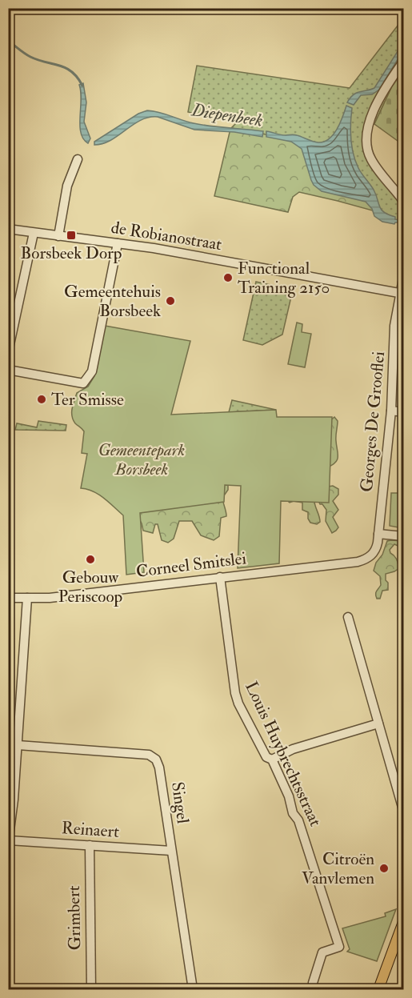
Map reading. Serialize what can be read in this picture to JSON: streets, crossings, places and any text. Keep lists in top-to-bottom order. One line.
{"streets":{"street":["de Robianostraat","Georges De Grooflei","Corneel Smitslei","Louis Huybrechtsstraat","Singel","Reinaert","Grimbert"]},"crossings":[["de Robianostraat","Georges De Grooflei"],["Georges De Grooflei","Corneel Smitslei"],["Corneel Smitslei","Louis Huybrechtsstraat"],["Singel","Reinaert"],["Reinaert","Grimbert"]],"water":["Diepenbeek"],"parks":["Gemeentepark Borsbeek"],"places":{"transit":["Borsbeek Dorp"],"other":["Functional Training 2150","Gemeentehuis Borsbeek","Ter Smisse","Gebouw Periscoop","Citroën Vanvlemen"]}}
